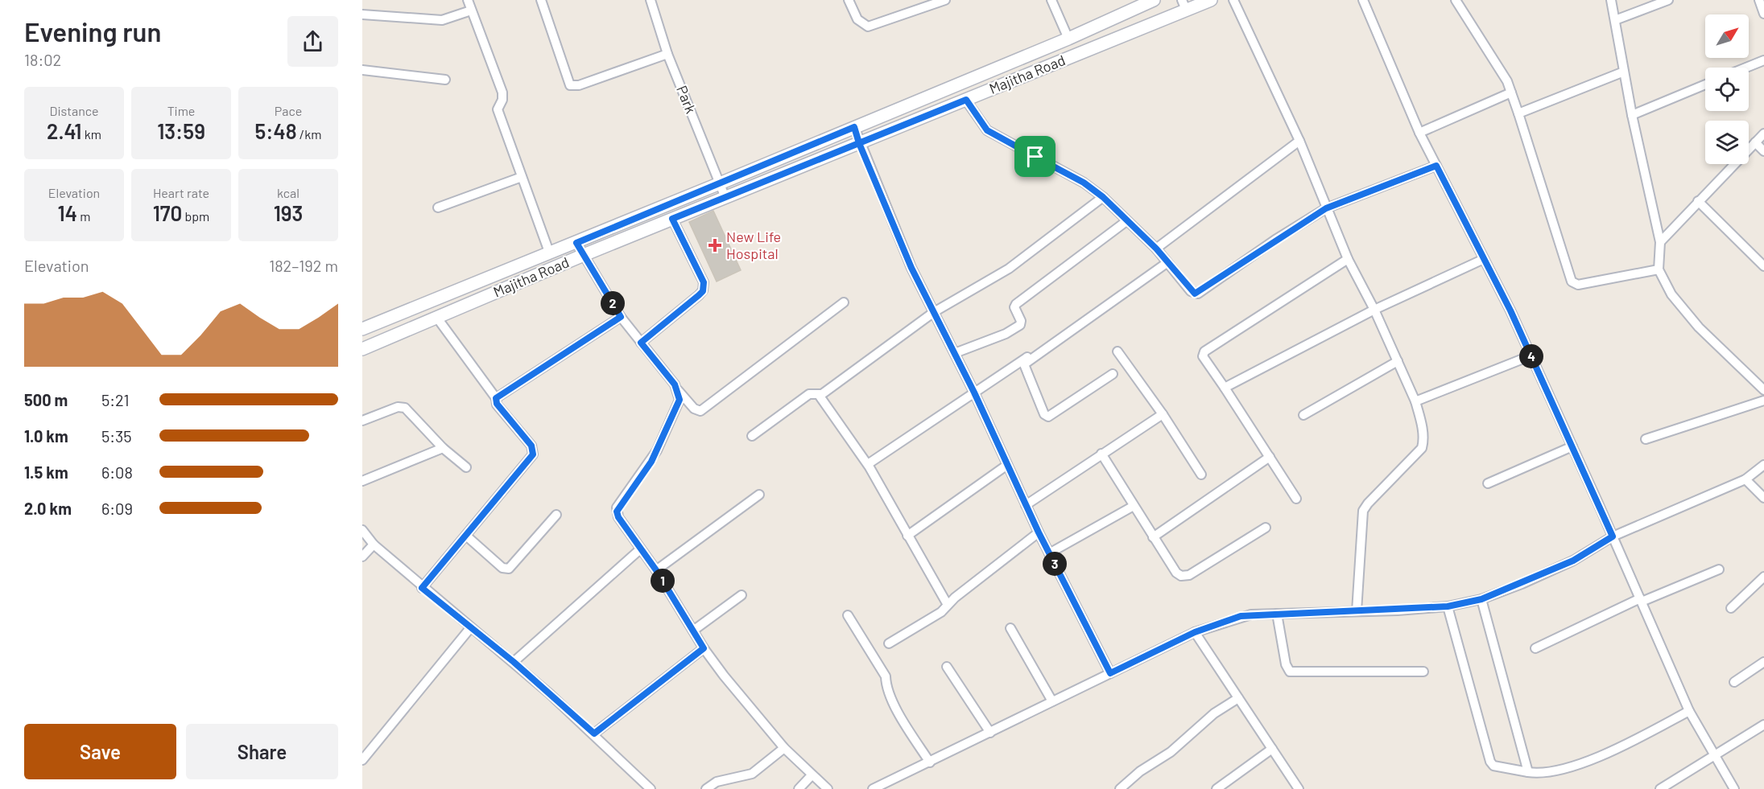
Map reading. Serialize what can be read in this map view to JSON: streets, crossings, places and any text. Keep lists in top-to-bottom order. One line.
{"streets":{"main road":["Majitha Road"],"street":["Park"]},"crossings":[["Majitha Road","Park"]],"places":{"health":["New Life Hospital"]},"north":"top right","page":{"heading":["Evening run","18:02"],"stats":[["Distance","2.41 km"],["Time","13:59"],["Pace","5:48 /km"],["Elevation","14 m"],["Heart rate","170 bpm"],["kcal","193"]],"chart":["Elevation","182–192 m"],"pins":["2","4","3","1"],"list":[{"name":"500 m","note":"5:21"},{"name":"1.0 km","note":"5:35"},{"name":"1.5 km","note":"6:08"},{"name":"2.0 km","note":"6:09"}],"buttons":["Save","Share"]}}
